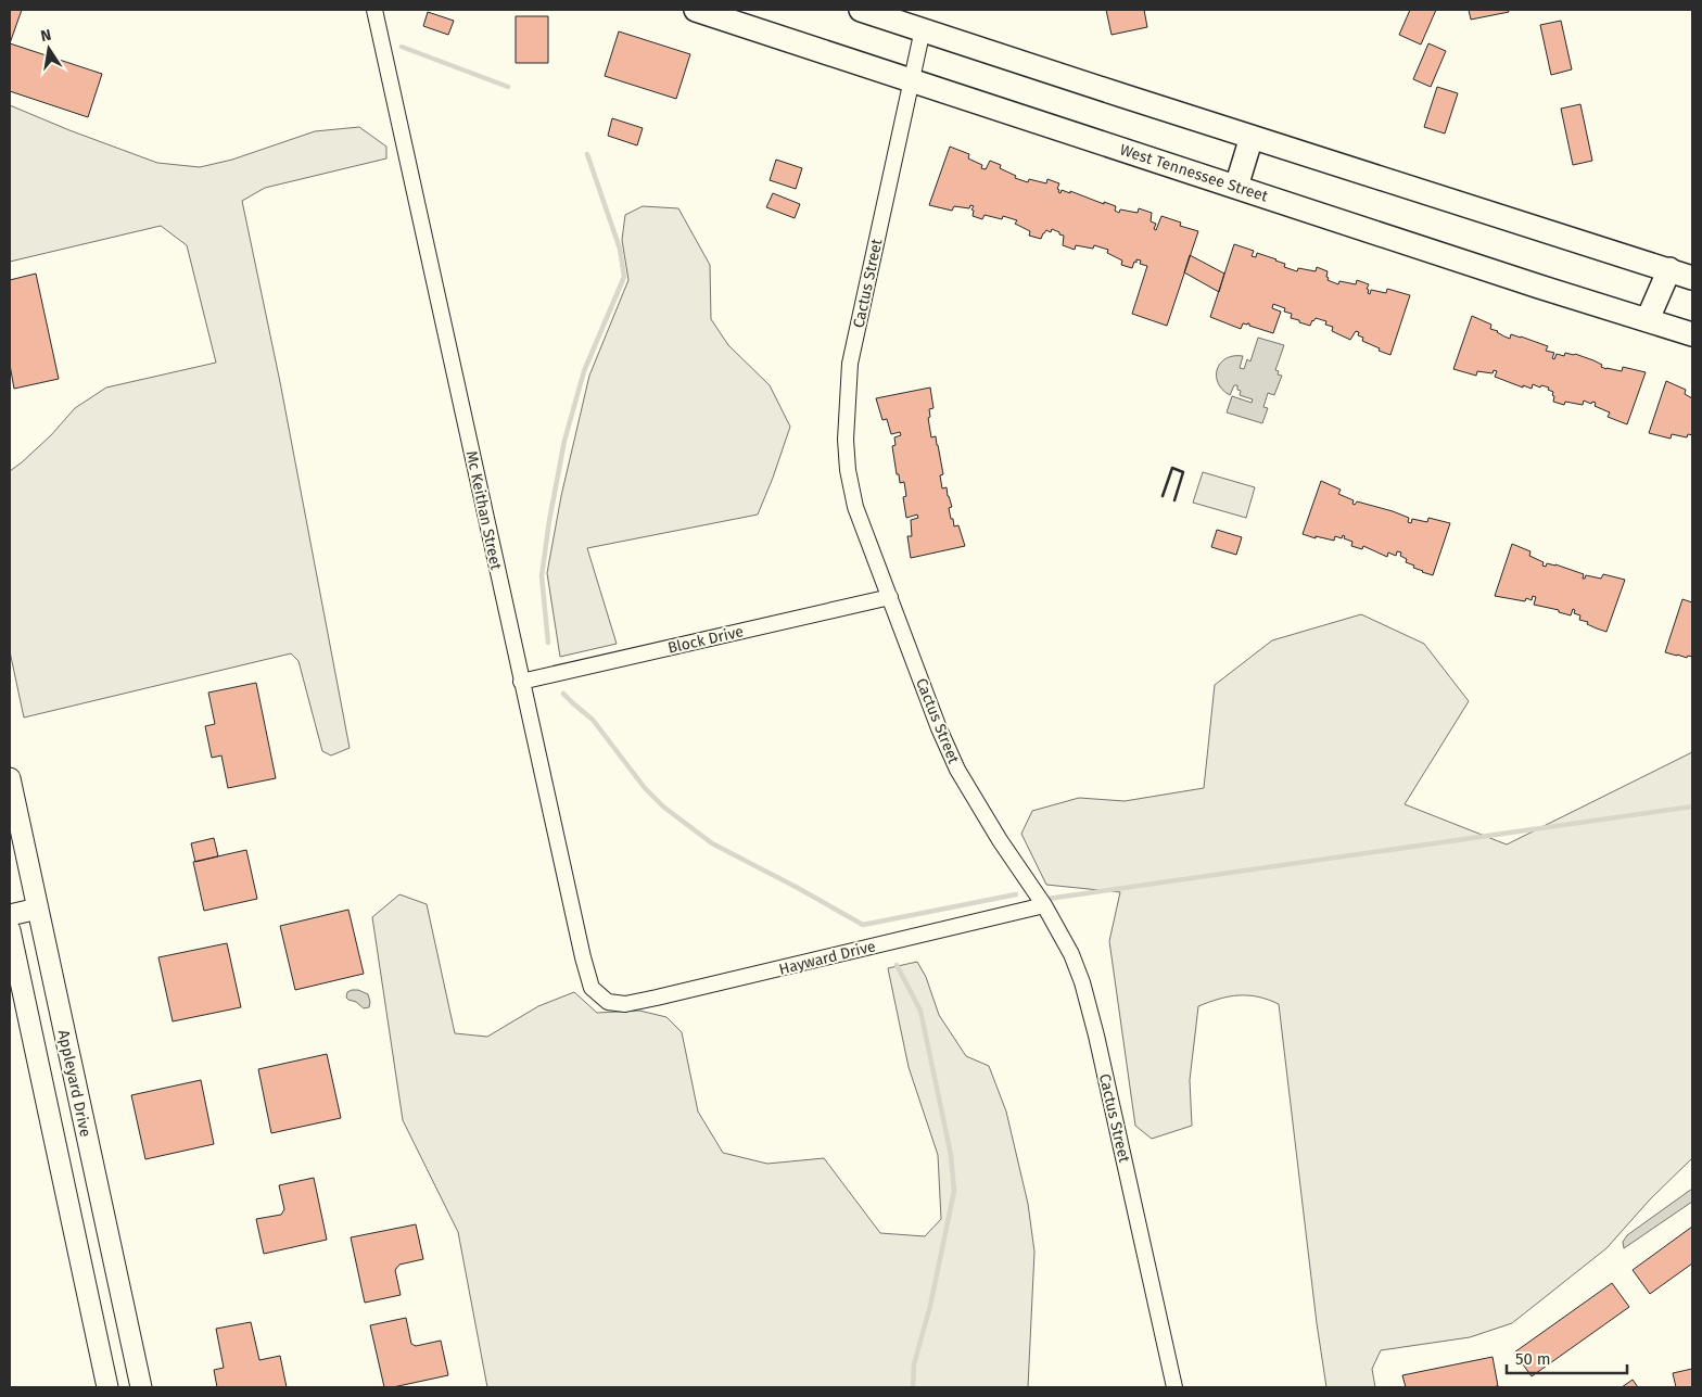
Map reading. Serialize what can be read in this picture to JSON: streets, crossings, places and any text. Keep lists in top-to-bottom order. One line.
{"streets":{"main road":["West Tennessee Street","Appleyard Drive"],"street":["Cactus Street","Mc Keithan Street","Block Drive","Hayward Drive"]},"crossings":[["West Tennessee Street","Cactus Street"],["Cactus Street","Block Drive"],["Cactus Street","Hayward Drive"],["Mc Keithan Street","Block Drive"],["Mc Keithan Street","Hayward Drive"]],"scale_bar":"50 m","north":"top"}
